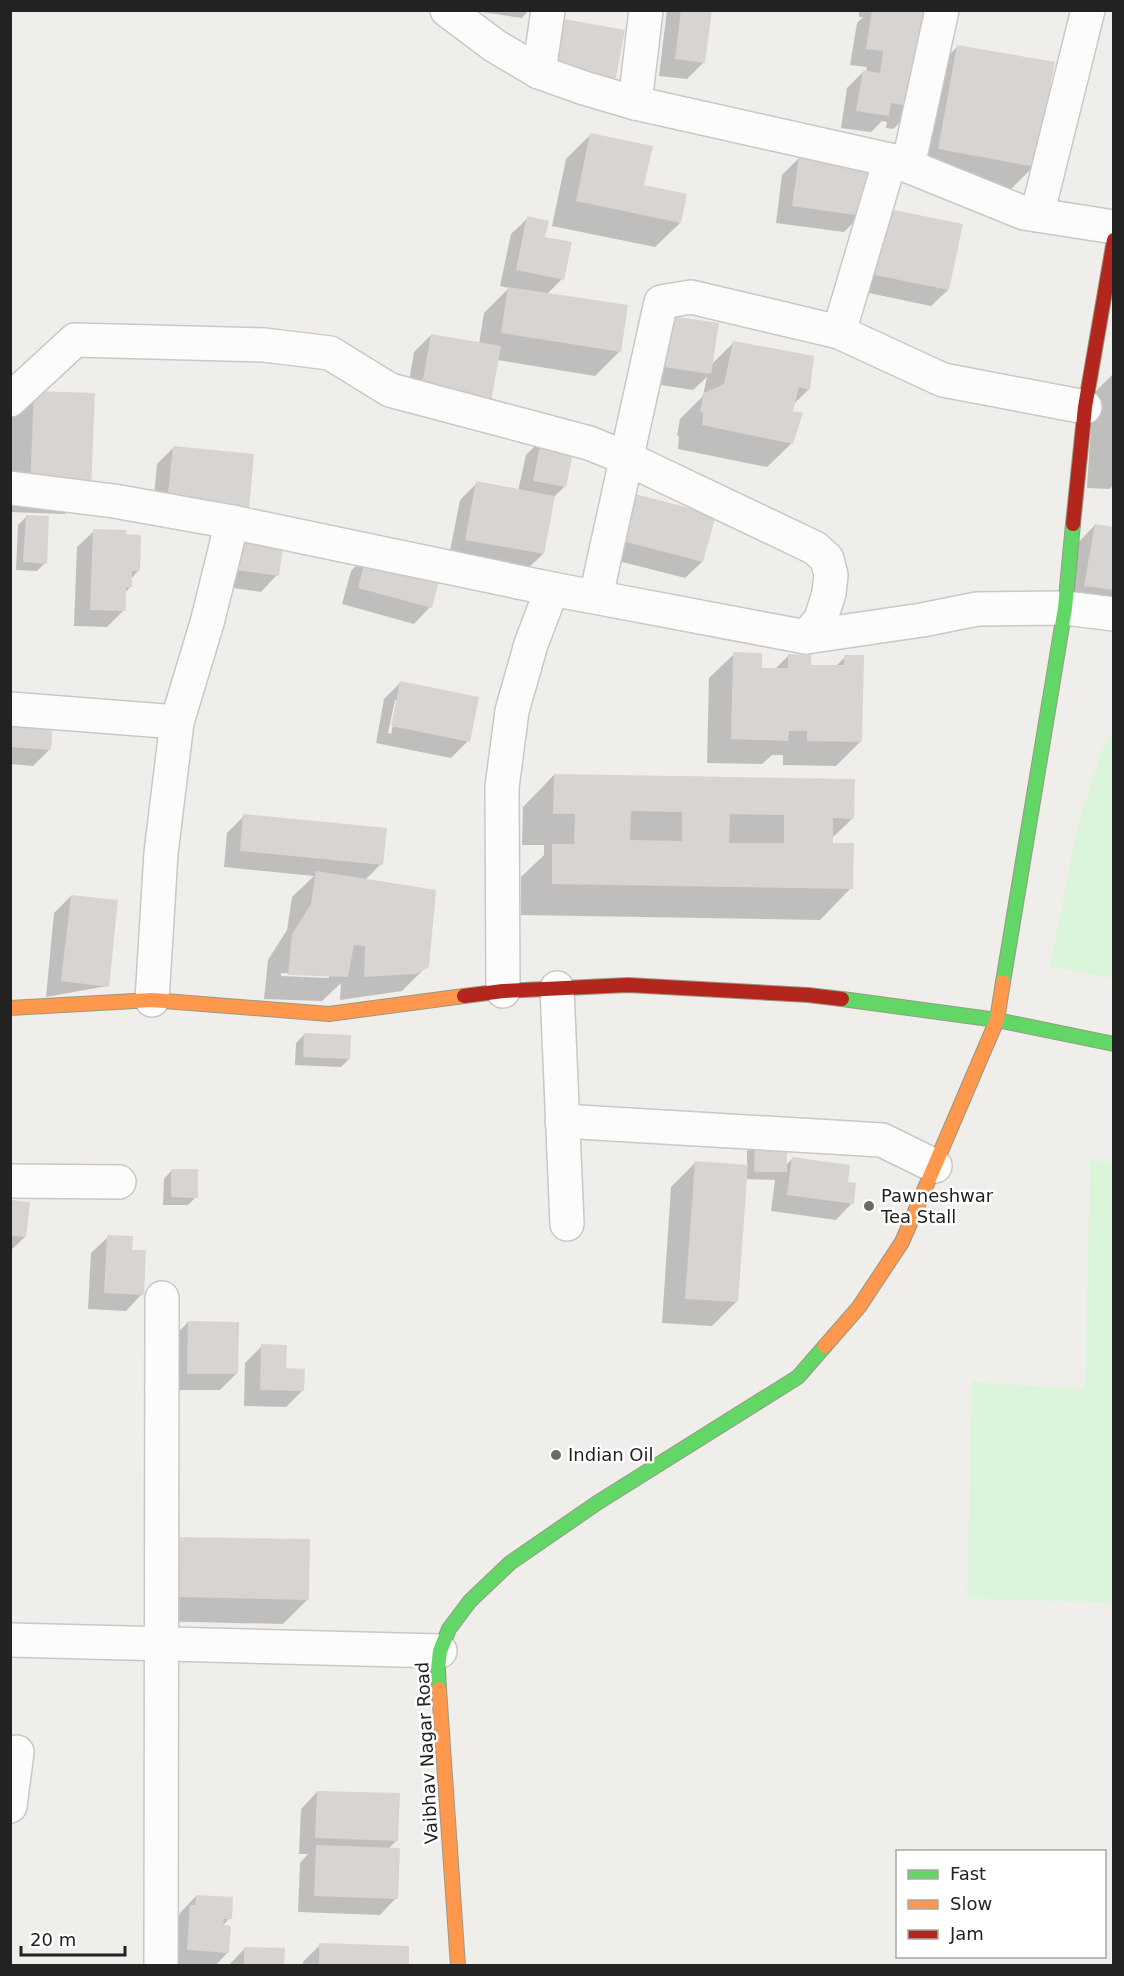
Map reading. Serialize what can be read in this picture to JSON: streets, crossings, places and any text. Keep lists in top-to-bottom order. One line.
{"streets":{"street":["Vaibhav Nagar Road"]},"places":["Pawneshwar Tea Stall","Indian Oil"],"legend":["Fast","Slow","Jam"],"scale_bar":"20 m"}
